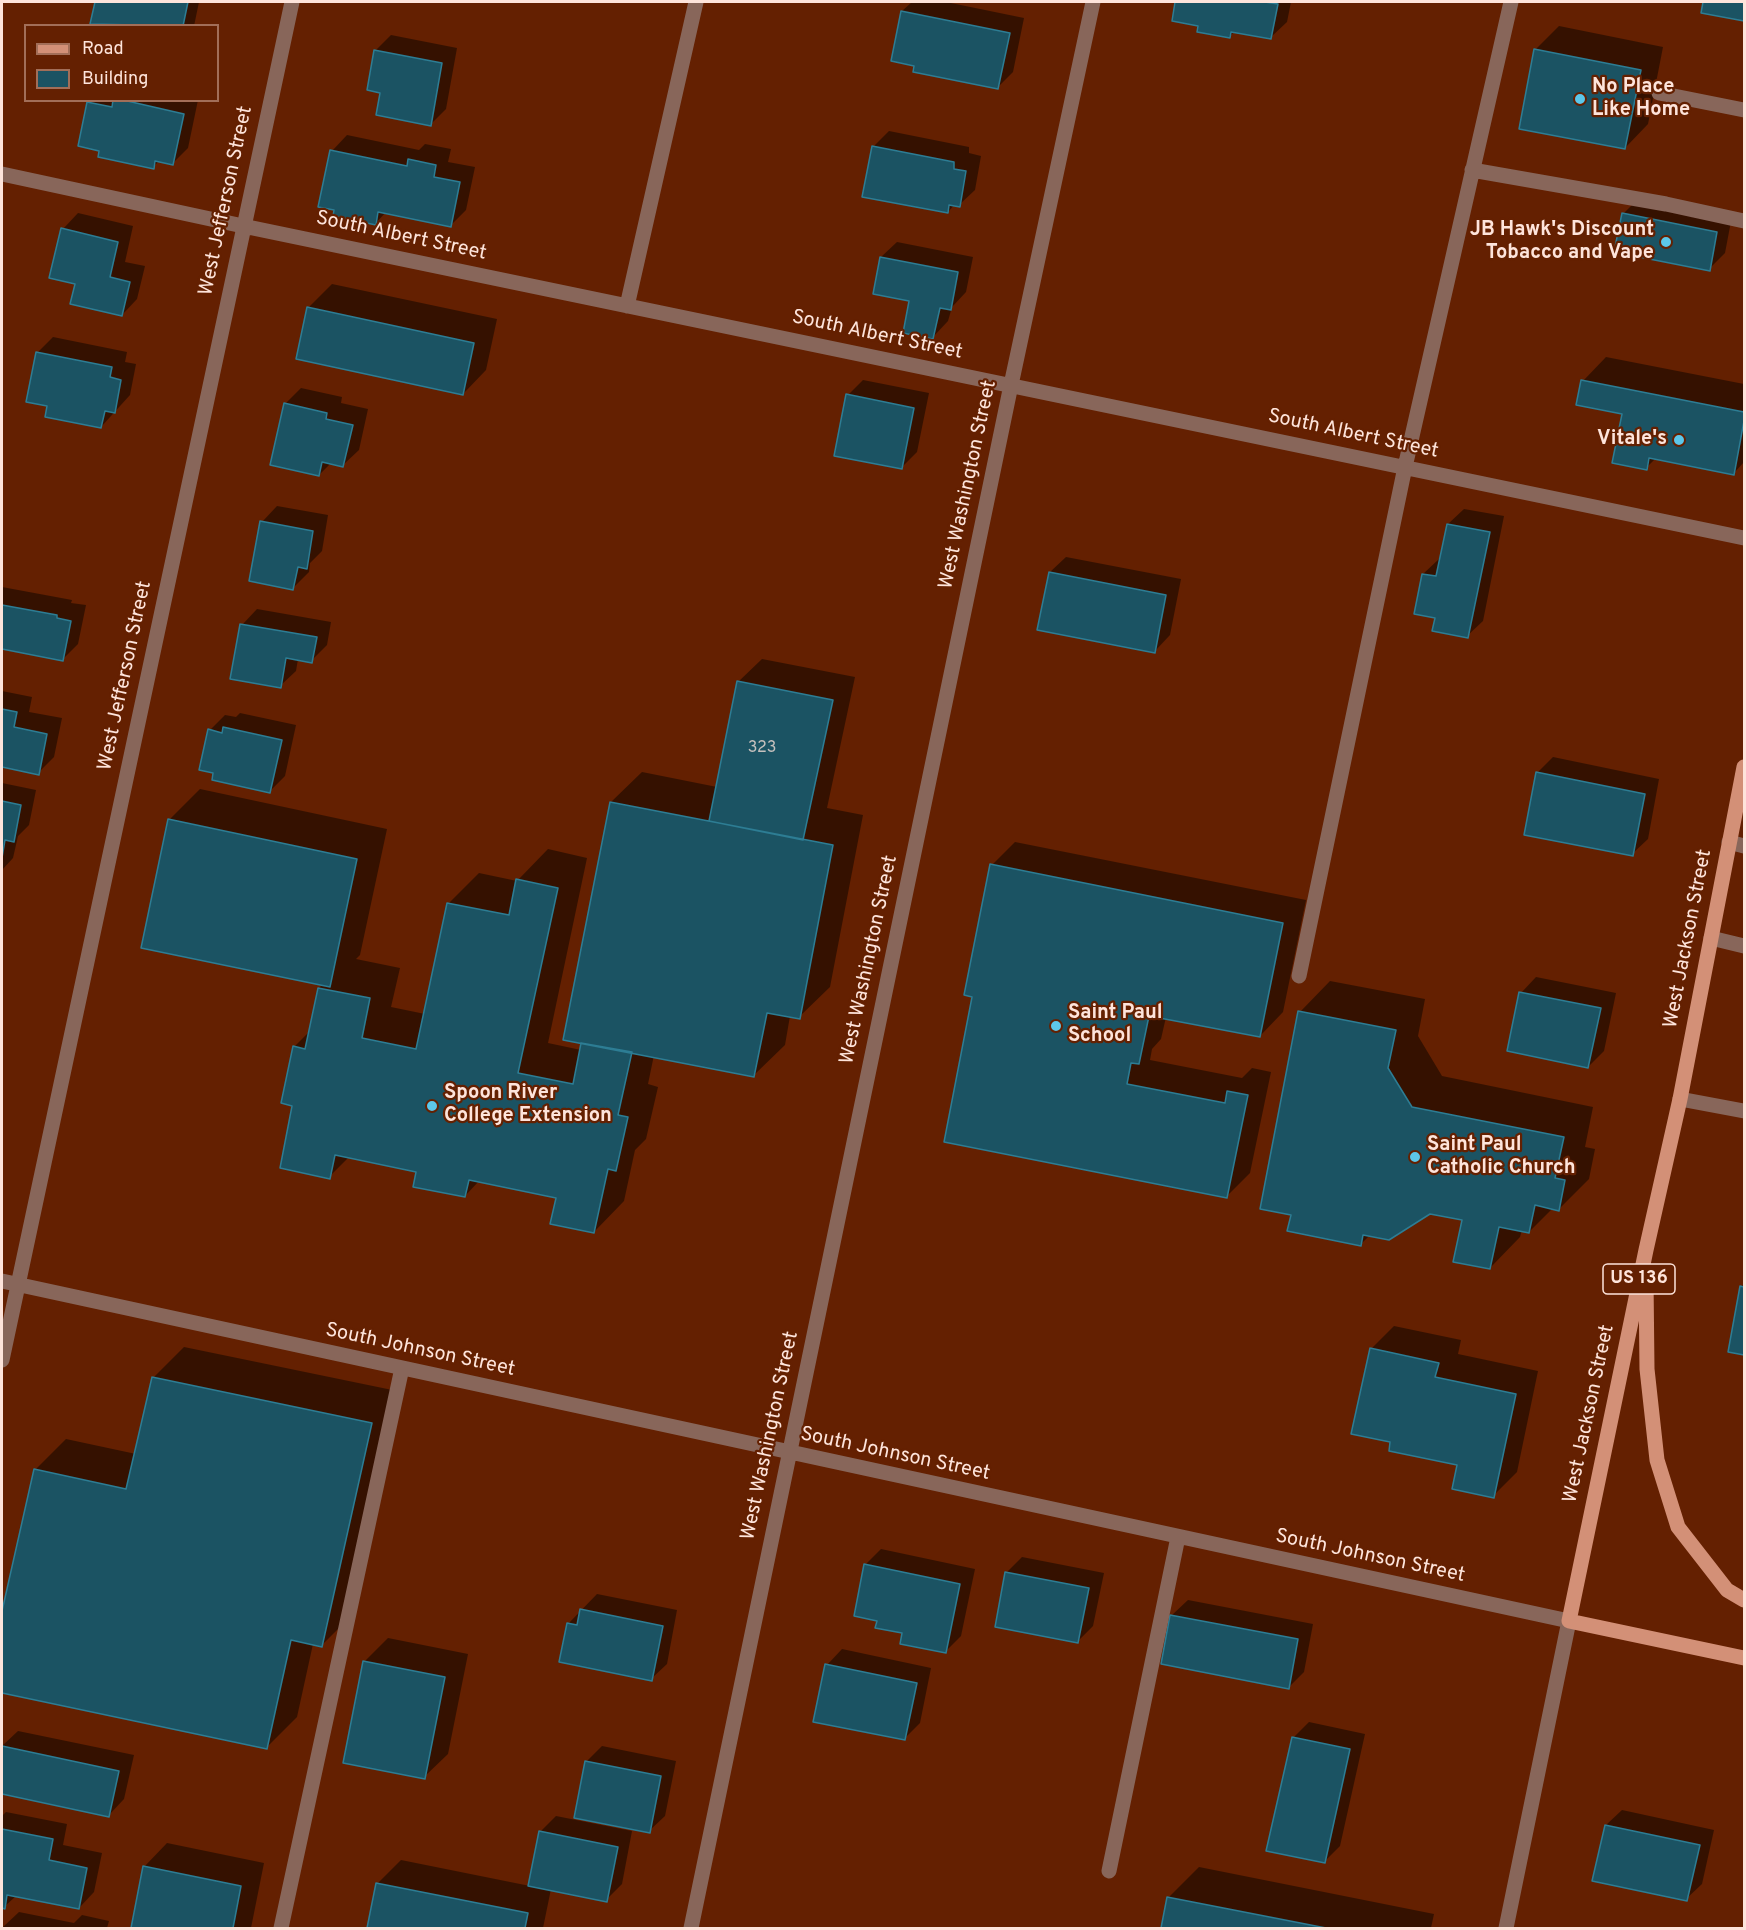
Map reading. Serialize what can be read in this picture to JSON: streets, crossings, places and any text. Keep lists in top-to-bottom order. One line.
{"streets":{"main road":["West Jackson Street","US 136"],"street":["West Jefferson Street","South Albert Street","West Washington Street","South Johnson Street"]},"crossings":[["West Jefferson Street","South Albert Street"],["West Jefferson Street","South Johnson Street"],["South Albert Street","West Washington Street"],["West Washington Street","South Johnson Street"],["West Jackson Street","South Johnson Street"]],"places":["No Place Like Home","JB Hawk's Discount Tobacco and Vape","Vitale's","Saint Paul School","Spoon River College Extension","Saint Paul Catholic Church"],"house_numbers":["323"],"legend":["Road","Building"]}
